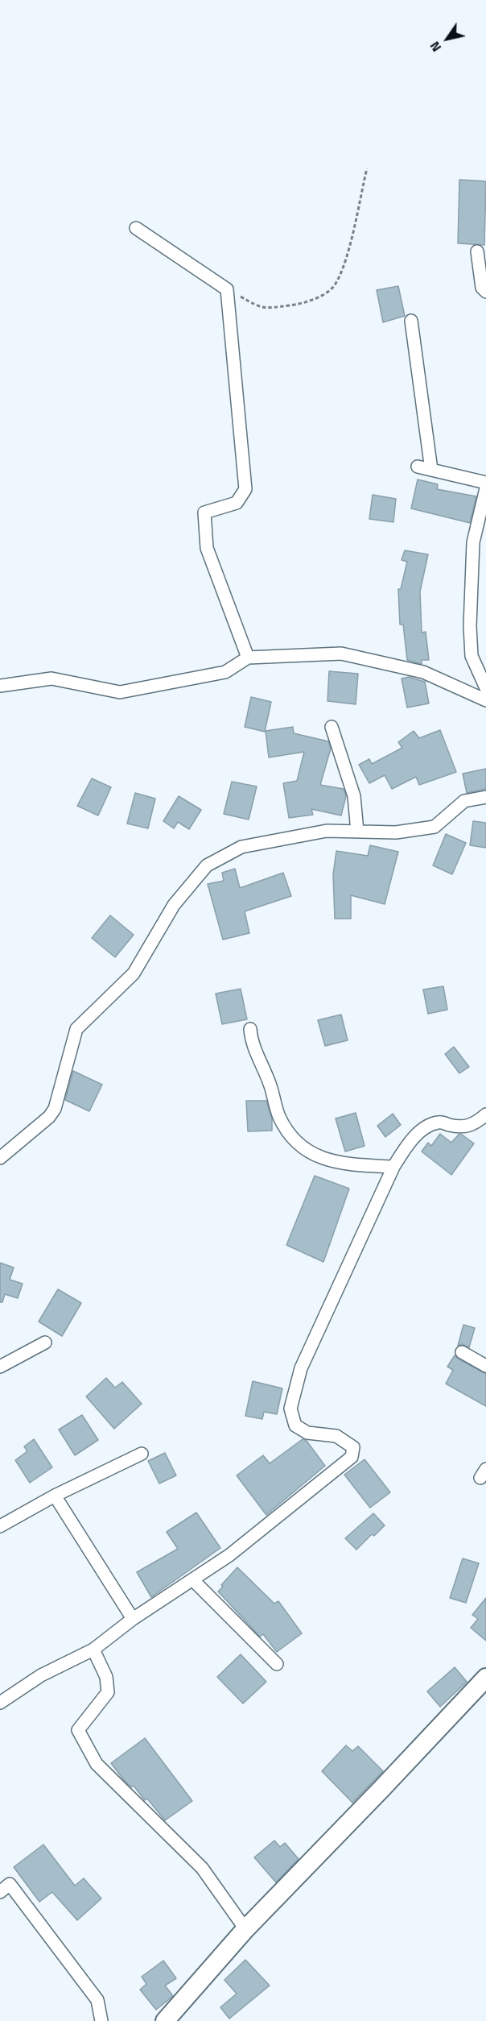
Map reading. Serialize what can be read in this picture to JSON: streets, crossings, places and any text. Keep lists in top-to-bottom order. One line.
{"north":"bottom left"}
